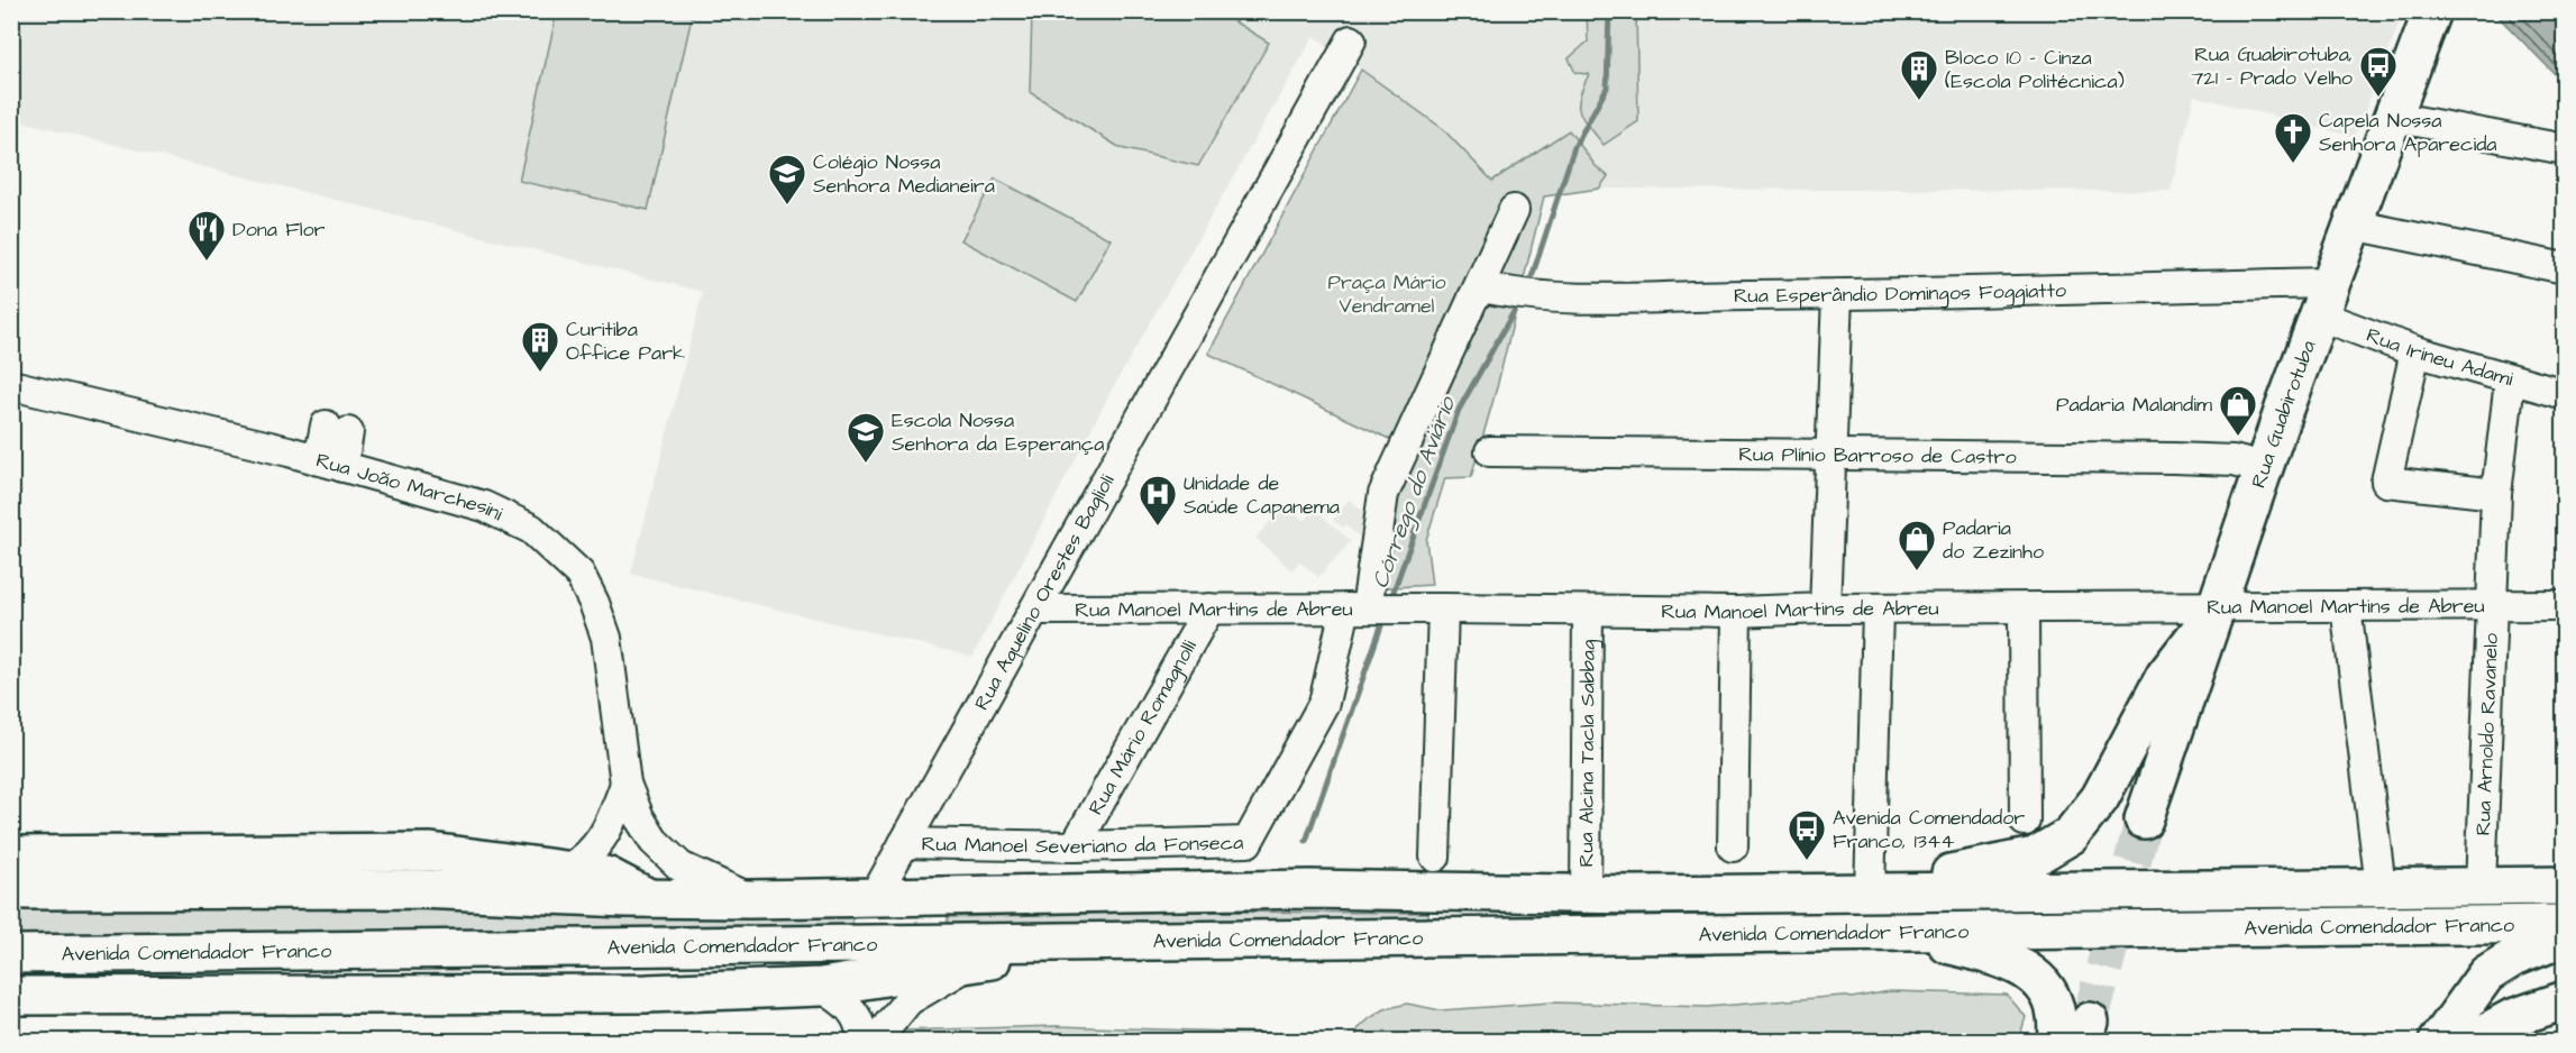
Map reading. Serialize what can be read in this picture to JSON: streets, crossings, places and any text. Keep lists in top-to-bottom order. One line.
{"streets":{"main road":["Rua Guabirotuba","Avenida Comendador Franco"],"street":["Rua Esperândio Domingos Foggiatto","Rua Irineu Adami","Rua Plínio Barroso de Castro","Rua João Marchesini","Rua Aquelino Orestes Baglioli","Rua Manoel Martins de Abreu","Rua Mário Romagnolli","Rua Arnoldo Ravanelo","Rua Alcina Tacla Sabbag","Rua Manoel Severiano da Fonseca"]},"crossings":[["Rua Esperândio Domingos Foggiatto","Rua Irineu Adami"],["Rua Esperândio Domingos Foggiatto","Rua Guabirotuba"],["Rua Esperândio Domingos Foggiatto","Rua Manoel Severiano da Fonseca"],["Rua Irineu Adami","Rua Guabirotuba"],["Rua Irineu Adami","Rua Arnoldo Ravanelo"],["Rua Guabirotuba","Rua Plínio Barroso de Castro"],["Rua Guabirotuba","Rua Manoel Martins de Abreu"],["Rua João Marchesini","Avenida Comendador Franco"],["Rua Aquelino Orestes Baglioli","Rua Manoel Martins de Abreu"],["Rua Aquelino Orestes Baglioli","Rua Manoel Severiano da Fonseca"],["Rua Aquelino Orestes Baglioli","Avenida Comendador Franco"],["Rua Manoel Martins de Abreu","Rua Mário Romagnolli"],["Rua Manoel Martins de Abreu","Rua Arnoldo Ravanelo"],["Rua Manoel Martins de Abreu","Rua Alcina Tacla Sabbag"],["Rua Manoel Martins de Abreu","Rua Manoel Severiano da Fonseca"],["Rua Mário Romagnolli","Rua Manoel Severiano da Fonseca"],["Rua Arnoldo Ravanelo","Avenida Comendador Franco"],["Rua Alcina Tacla Sabbag","Avenida Comendador Franco"]],"water":["Córrego do Aviário"],"parks":["Praça Mário Vendramel"],"places":{"bus stop":["Rua Guabirotuba, 721 - Prado Velho","Avenida Comendador Franco, 1344"],"building":["Bloco 10 - Cinza (Escola Politécnica)","Curitiba Office Park"],"church":["Capela Nossa Senhora Aparecida"],"school or university":["Colégio Nossa Senhora Medianeira","Escola Nossa Senhora da Esperança"],"restaurant":["Dona Flor"],"shop":["Padaria Malandim","Padaria do Zezinho"],"hospital":["Unidade de Saúde Capanema"]}}
